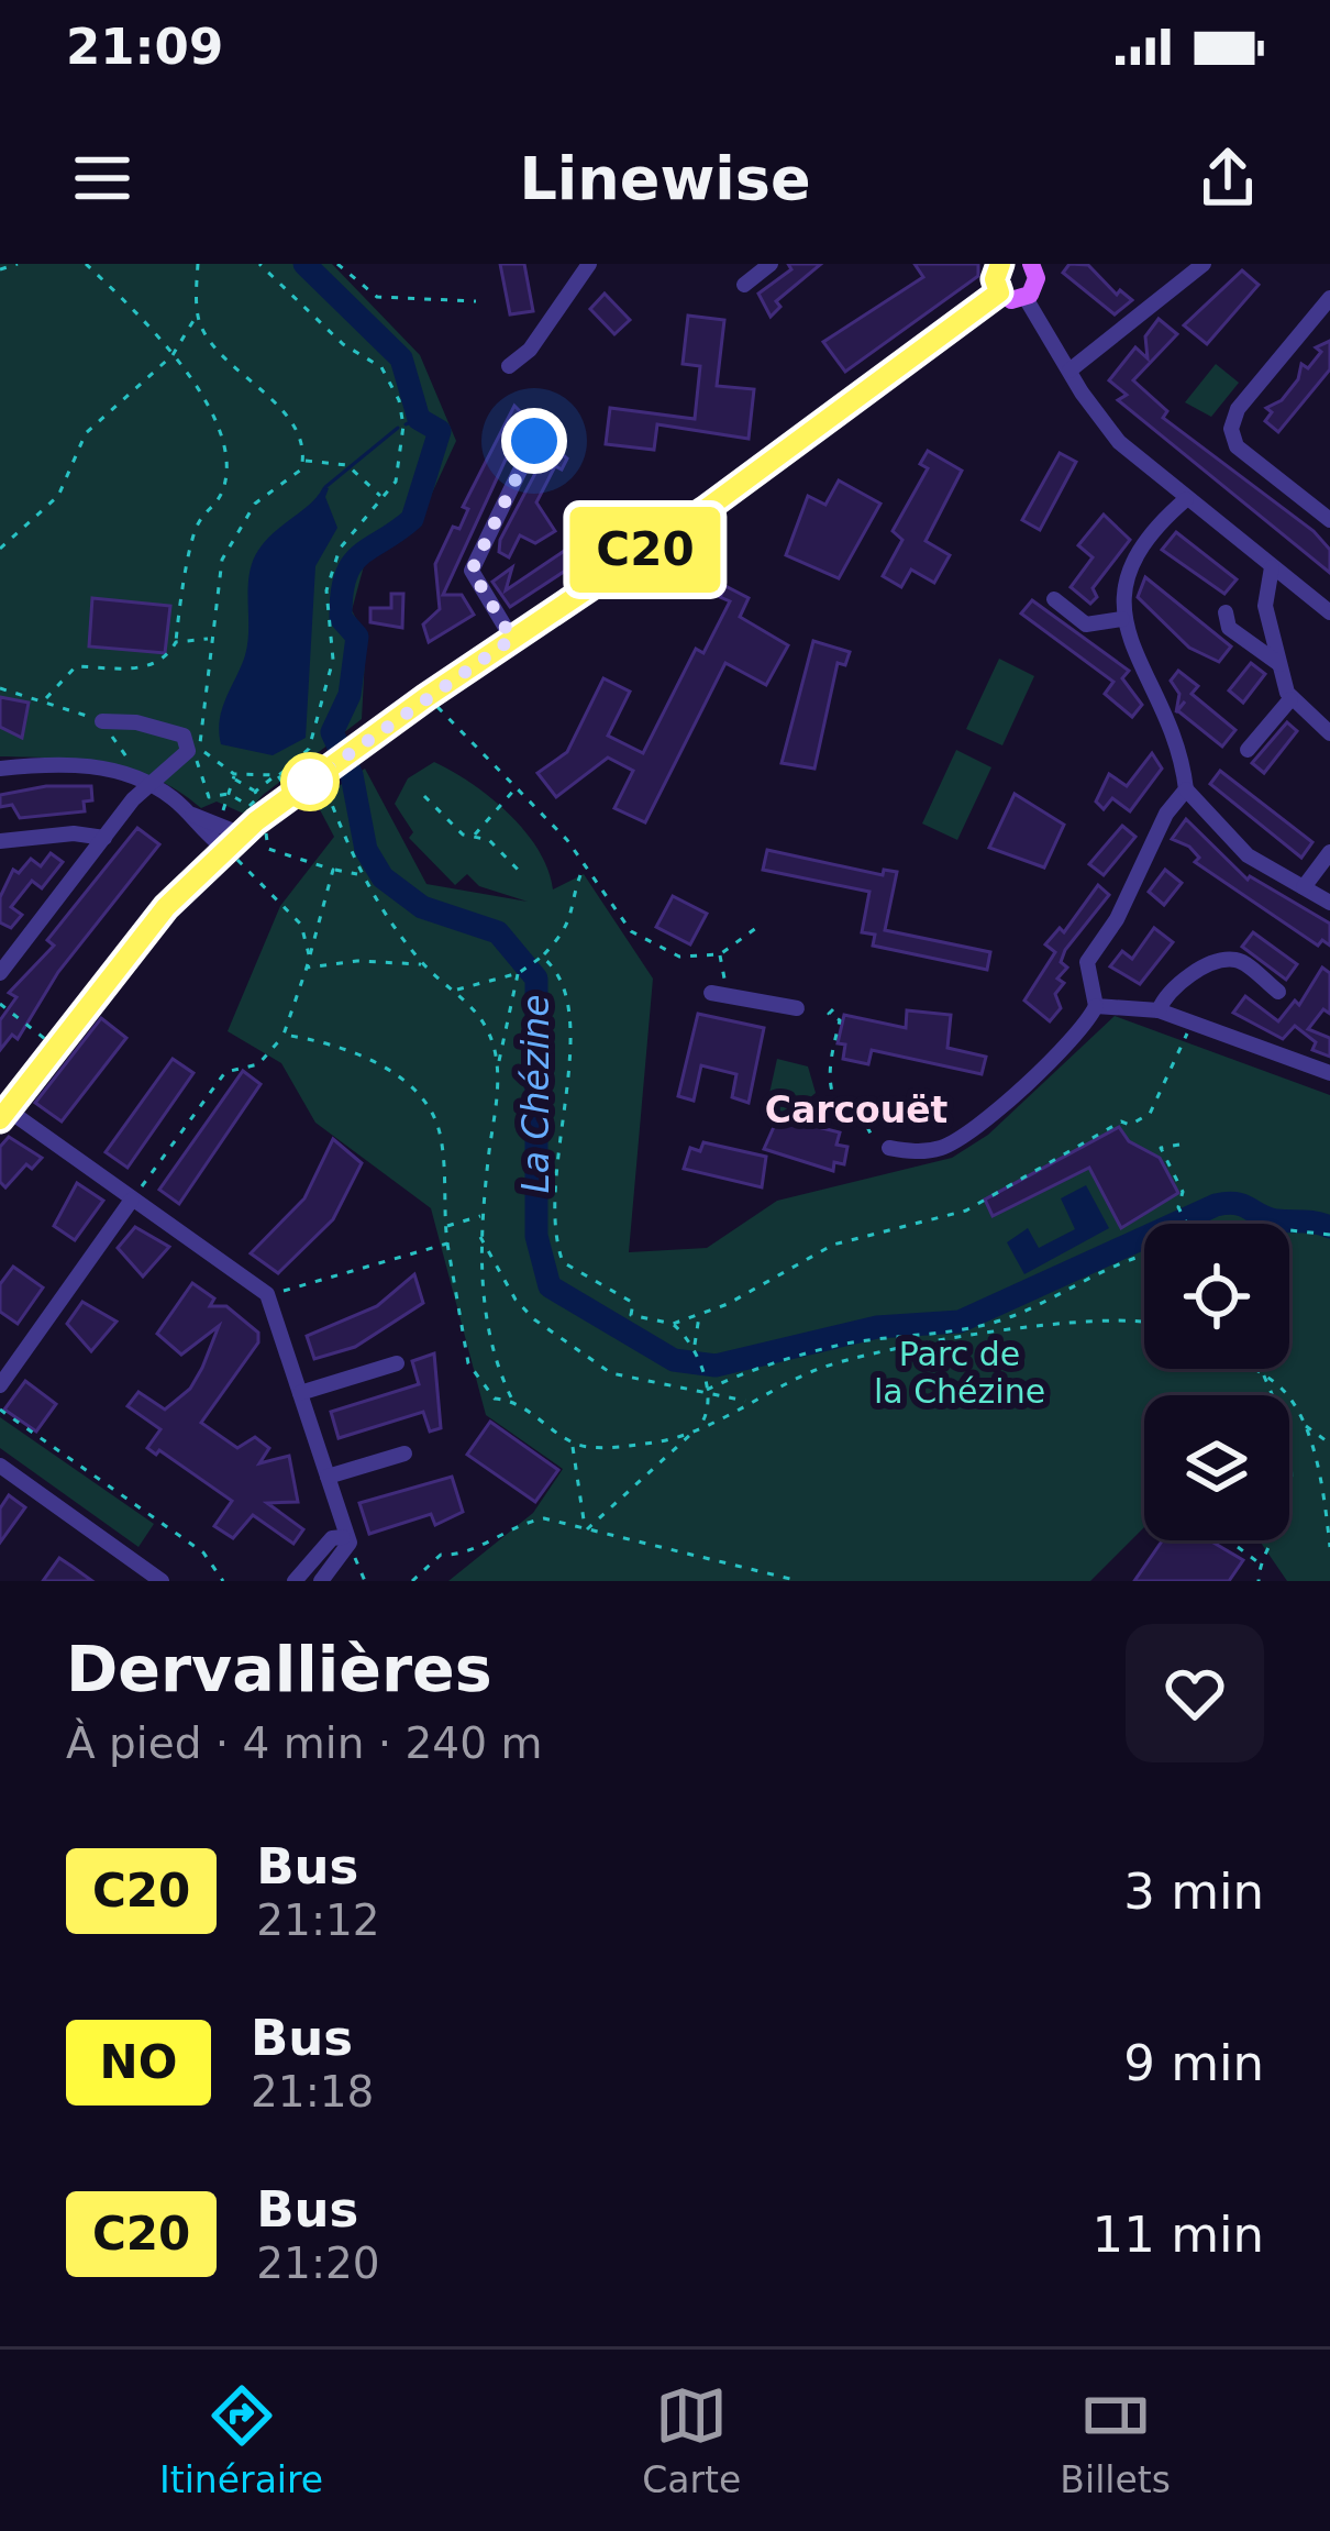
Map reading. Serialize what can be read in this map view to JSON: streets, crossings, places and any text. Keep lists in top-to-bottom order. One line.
{"districts":["Carcouët"],"water":["La Chézine"],"parks":["Parc de la Chézine"],"lines":["bus line C20"],"page":{"status":"21:09","header":"Linewise","on_map":"C20","heading":["Dervallières","À pied · 4 min · 240 m"],"list":[{"mark":"C20","name":"Bus","note":"21:12","value":"3 min"},{"mark":"NO","name":"Bus","note":"21:18","value":"9 min"},{"mark":"C20","name":"Bus","note":"21:20","value":"11 min"}],"tabs":["Itinéraire","Carte","Billets"]}}
